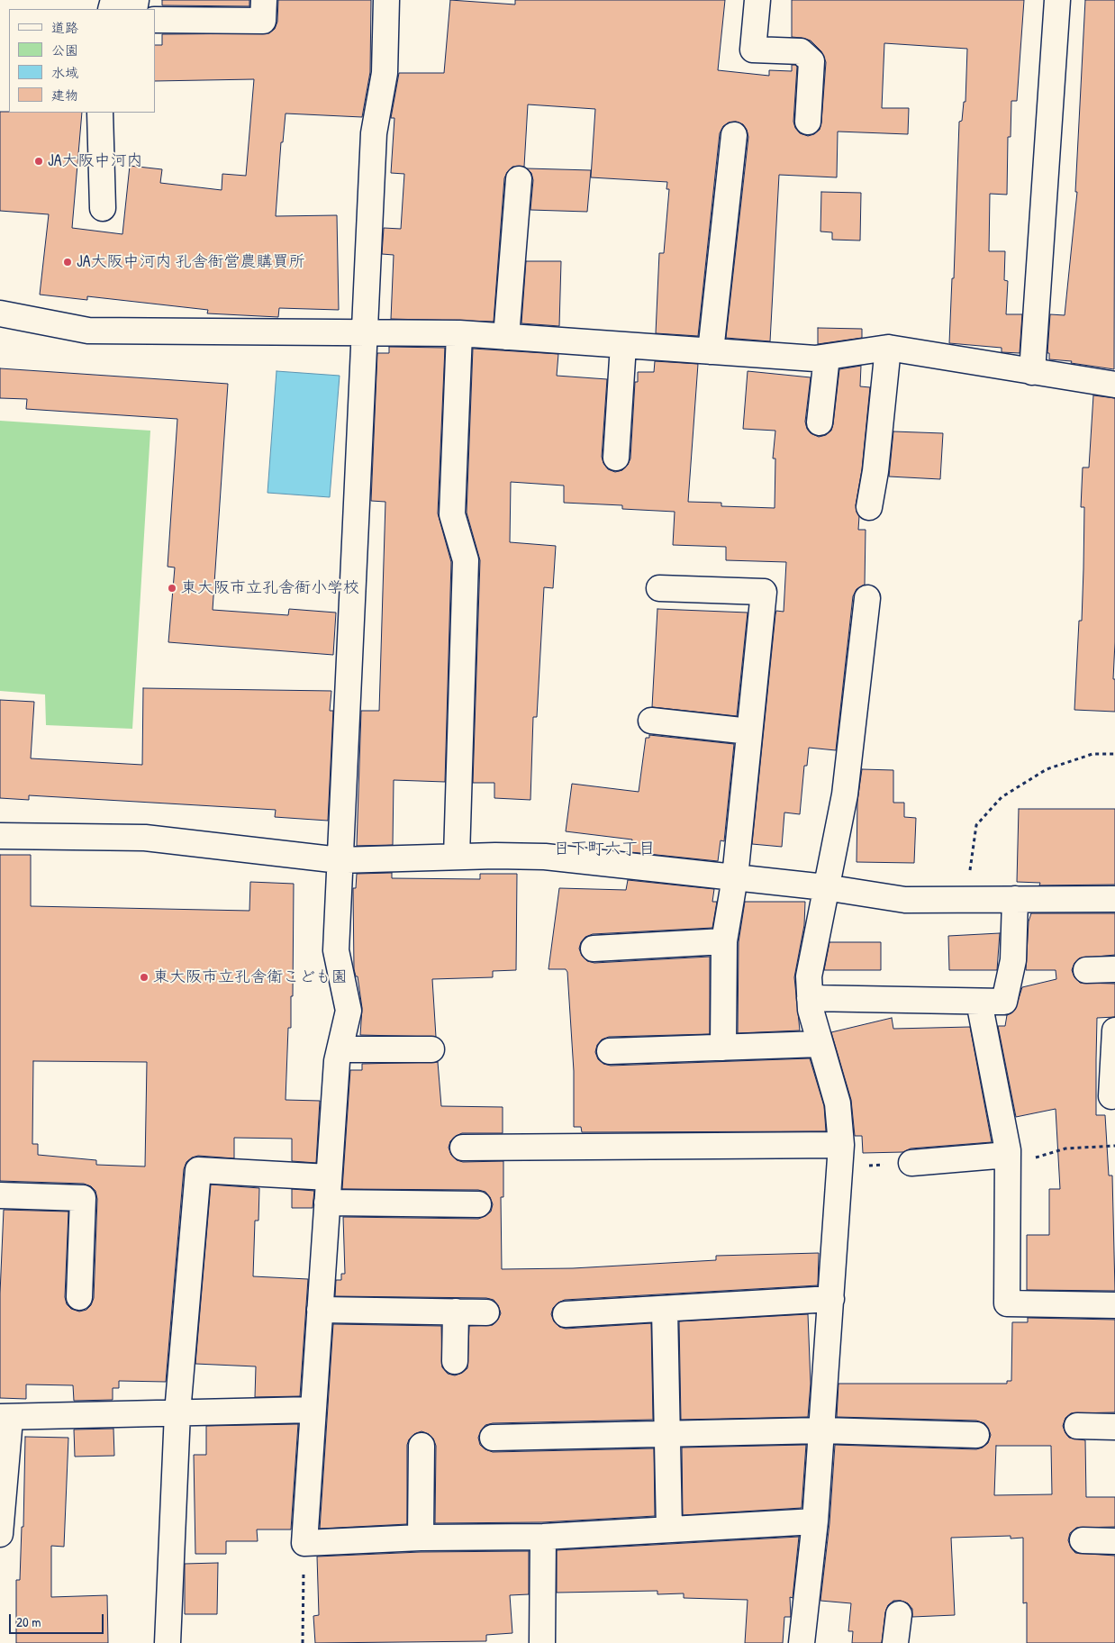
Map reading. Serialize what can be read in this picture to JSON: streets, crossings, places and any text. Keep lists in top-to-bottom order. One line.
{"districts":["日下町六丁目"],"places":["JA大阪中河内","JA大阪中河内 孔舎衙営農購買所","東大阪市立孔舎衙小学校","東大阪市立孔舎衛こども園"],"legend":["道路","公園","水域","建物"],"scale_bar":"20 m"}
